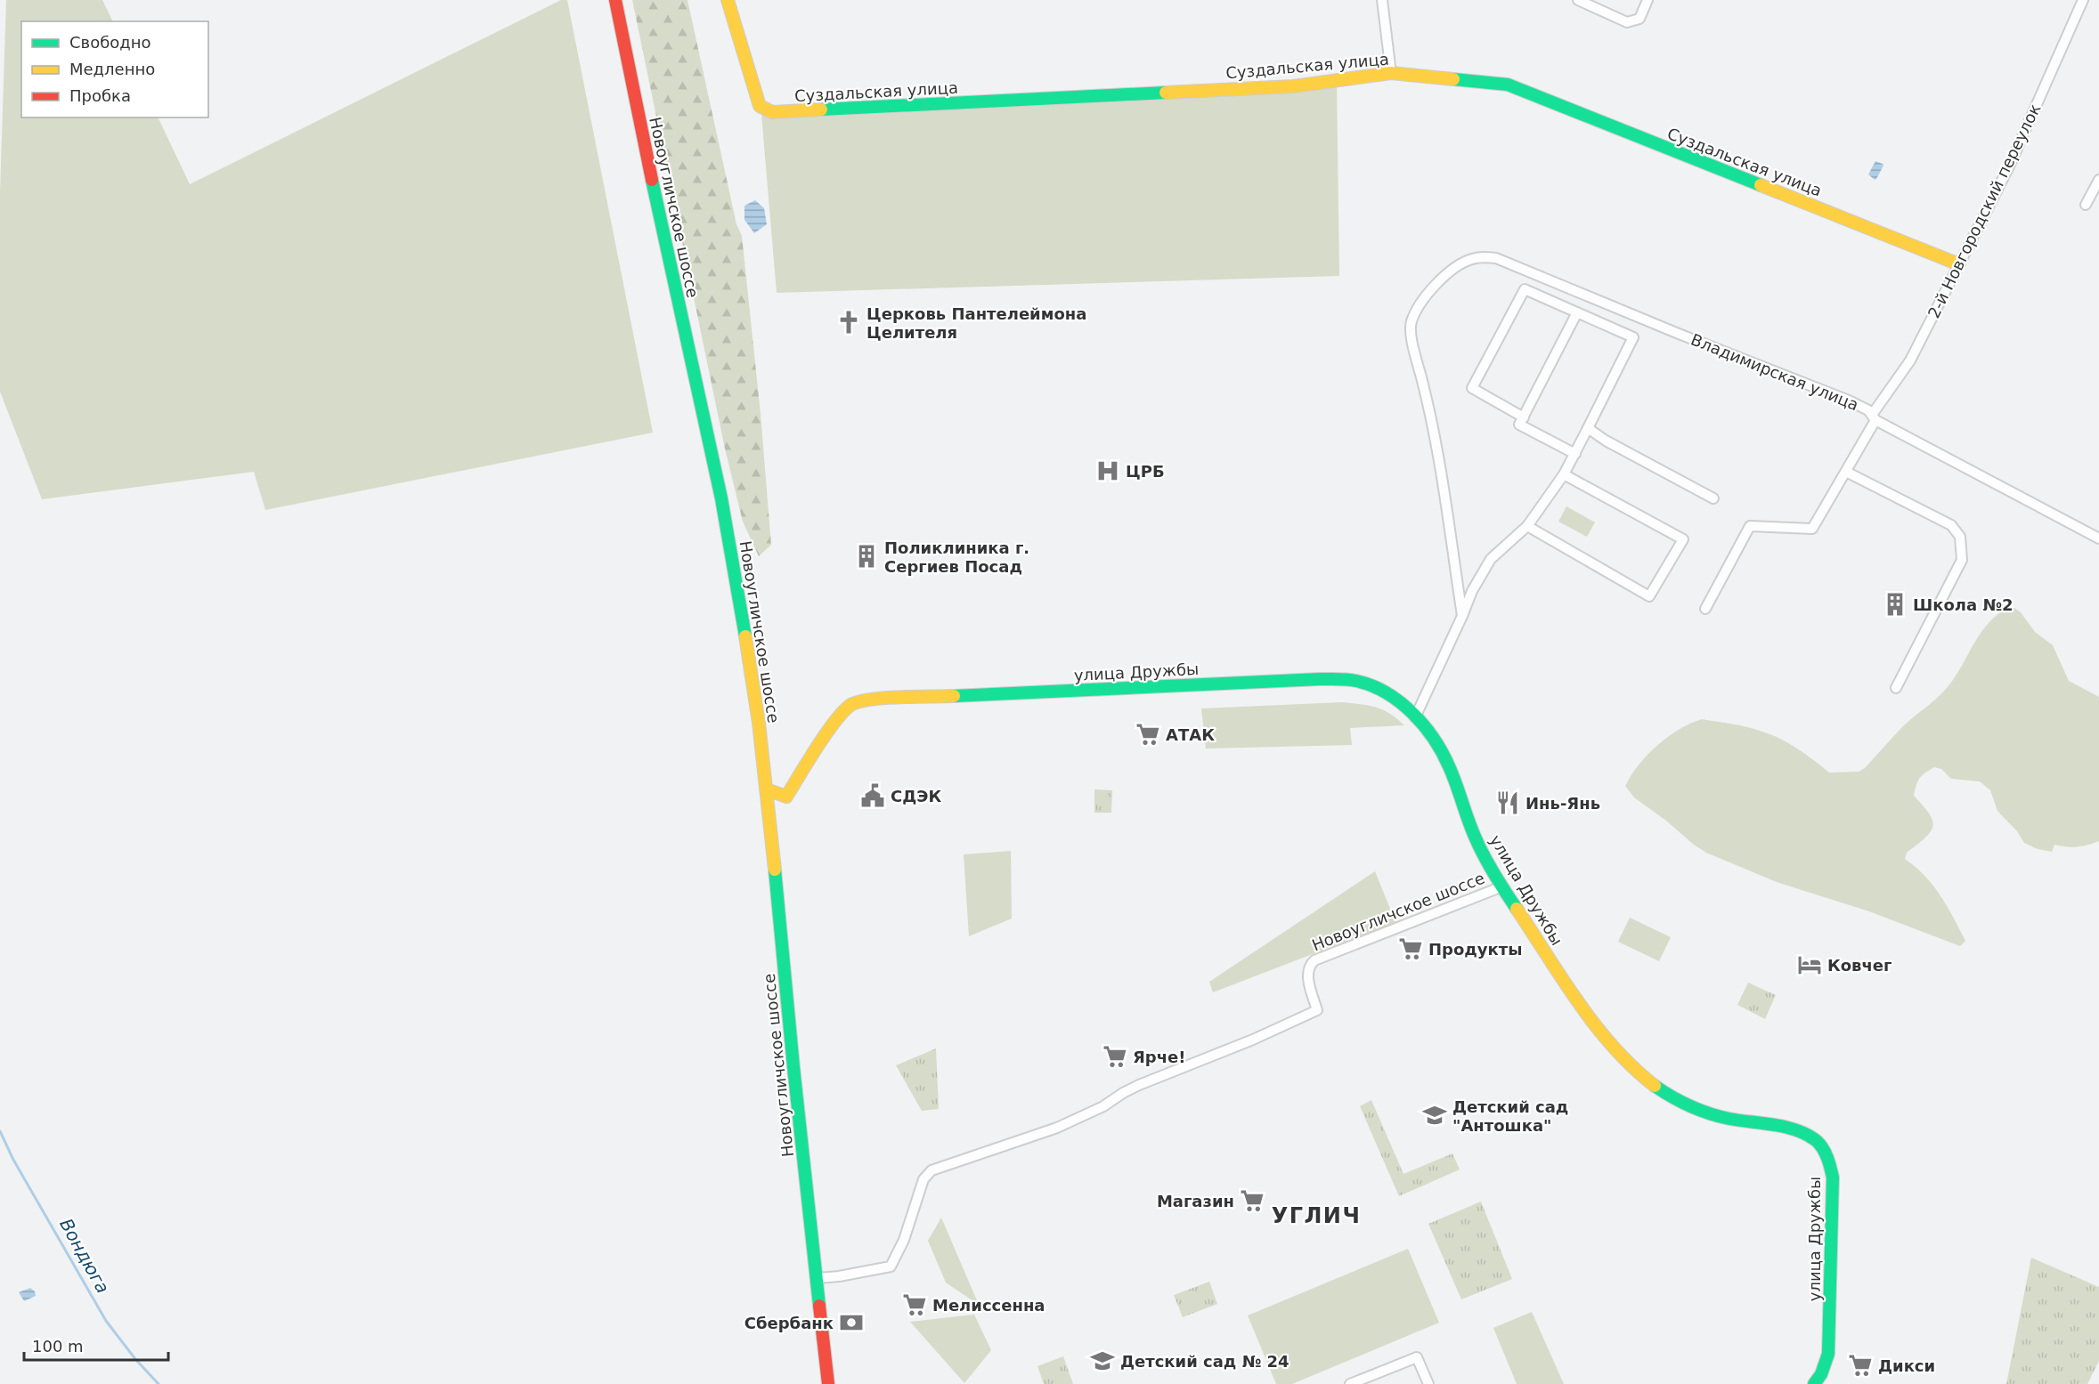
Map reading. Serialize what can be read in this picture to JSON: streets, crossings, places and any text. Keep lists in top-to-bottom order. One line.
{"streets":{"street":["Суздальская улица","Новоугличское шоссе","2-й Новгородский переулок","Владимирская улица","улица Дружбы"]},"crossings":[["Суздальская улица","2-й Новгородский переулок"],["Новоугличское шоссе","улица Дружбы"],["2-й Новгородский переулок","Владимирская улица"]],"districts":["УГЛИЧ"],"water":["Вондюга"],"places":{"church":["Церковь Пантелеймона Целителя"],"hospital":["ЦРБ"],"building":["Поликлиника г. Сергиев Посад","Школа №2"],"supermarket":["АТАК","Продукты","Ярче!","Магазин","Мелиссенна","Дикси"],"public building":["СДЭК"],"restaurant":["Инь-Янь"],"hotel":["Ковчег"],"school or university":["Детский сад \"Антошка\"","Детский сад № 24"],"bank":["Сбербанк"]},"legend":["Свободно","Медленно","Пробка"],"scale_bar":"100 m"}
